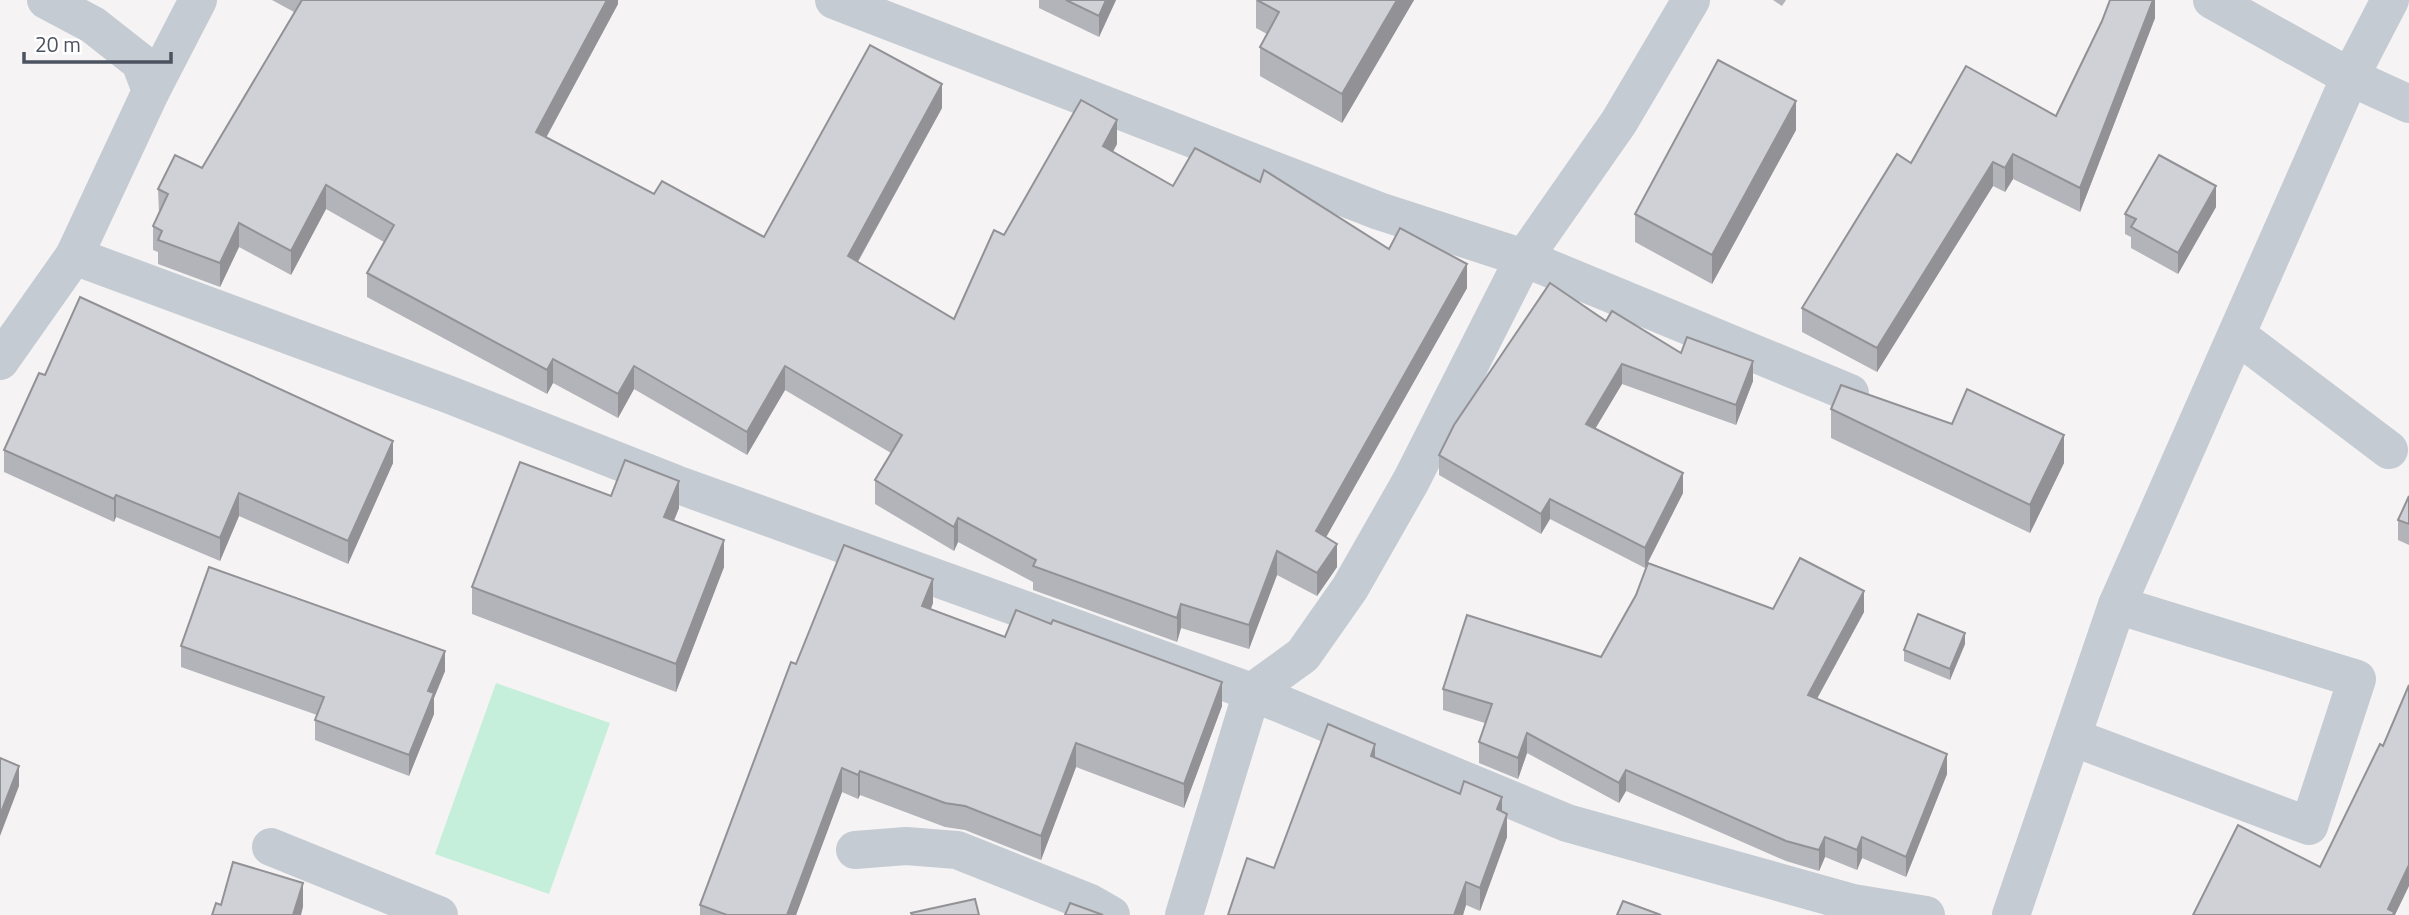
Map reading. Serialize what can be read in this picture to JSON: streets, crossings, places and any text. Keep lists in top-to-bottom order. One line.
{"scale_bar":"20 m"}
